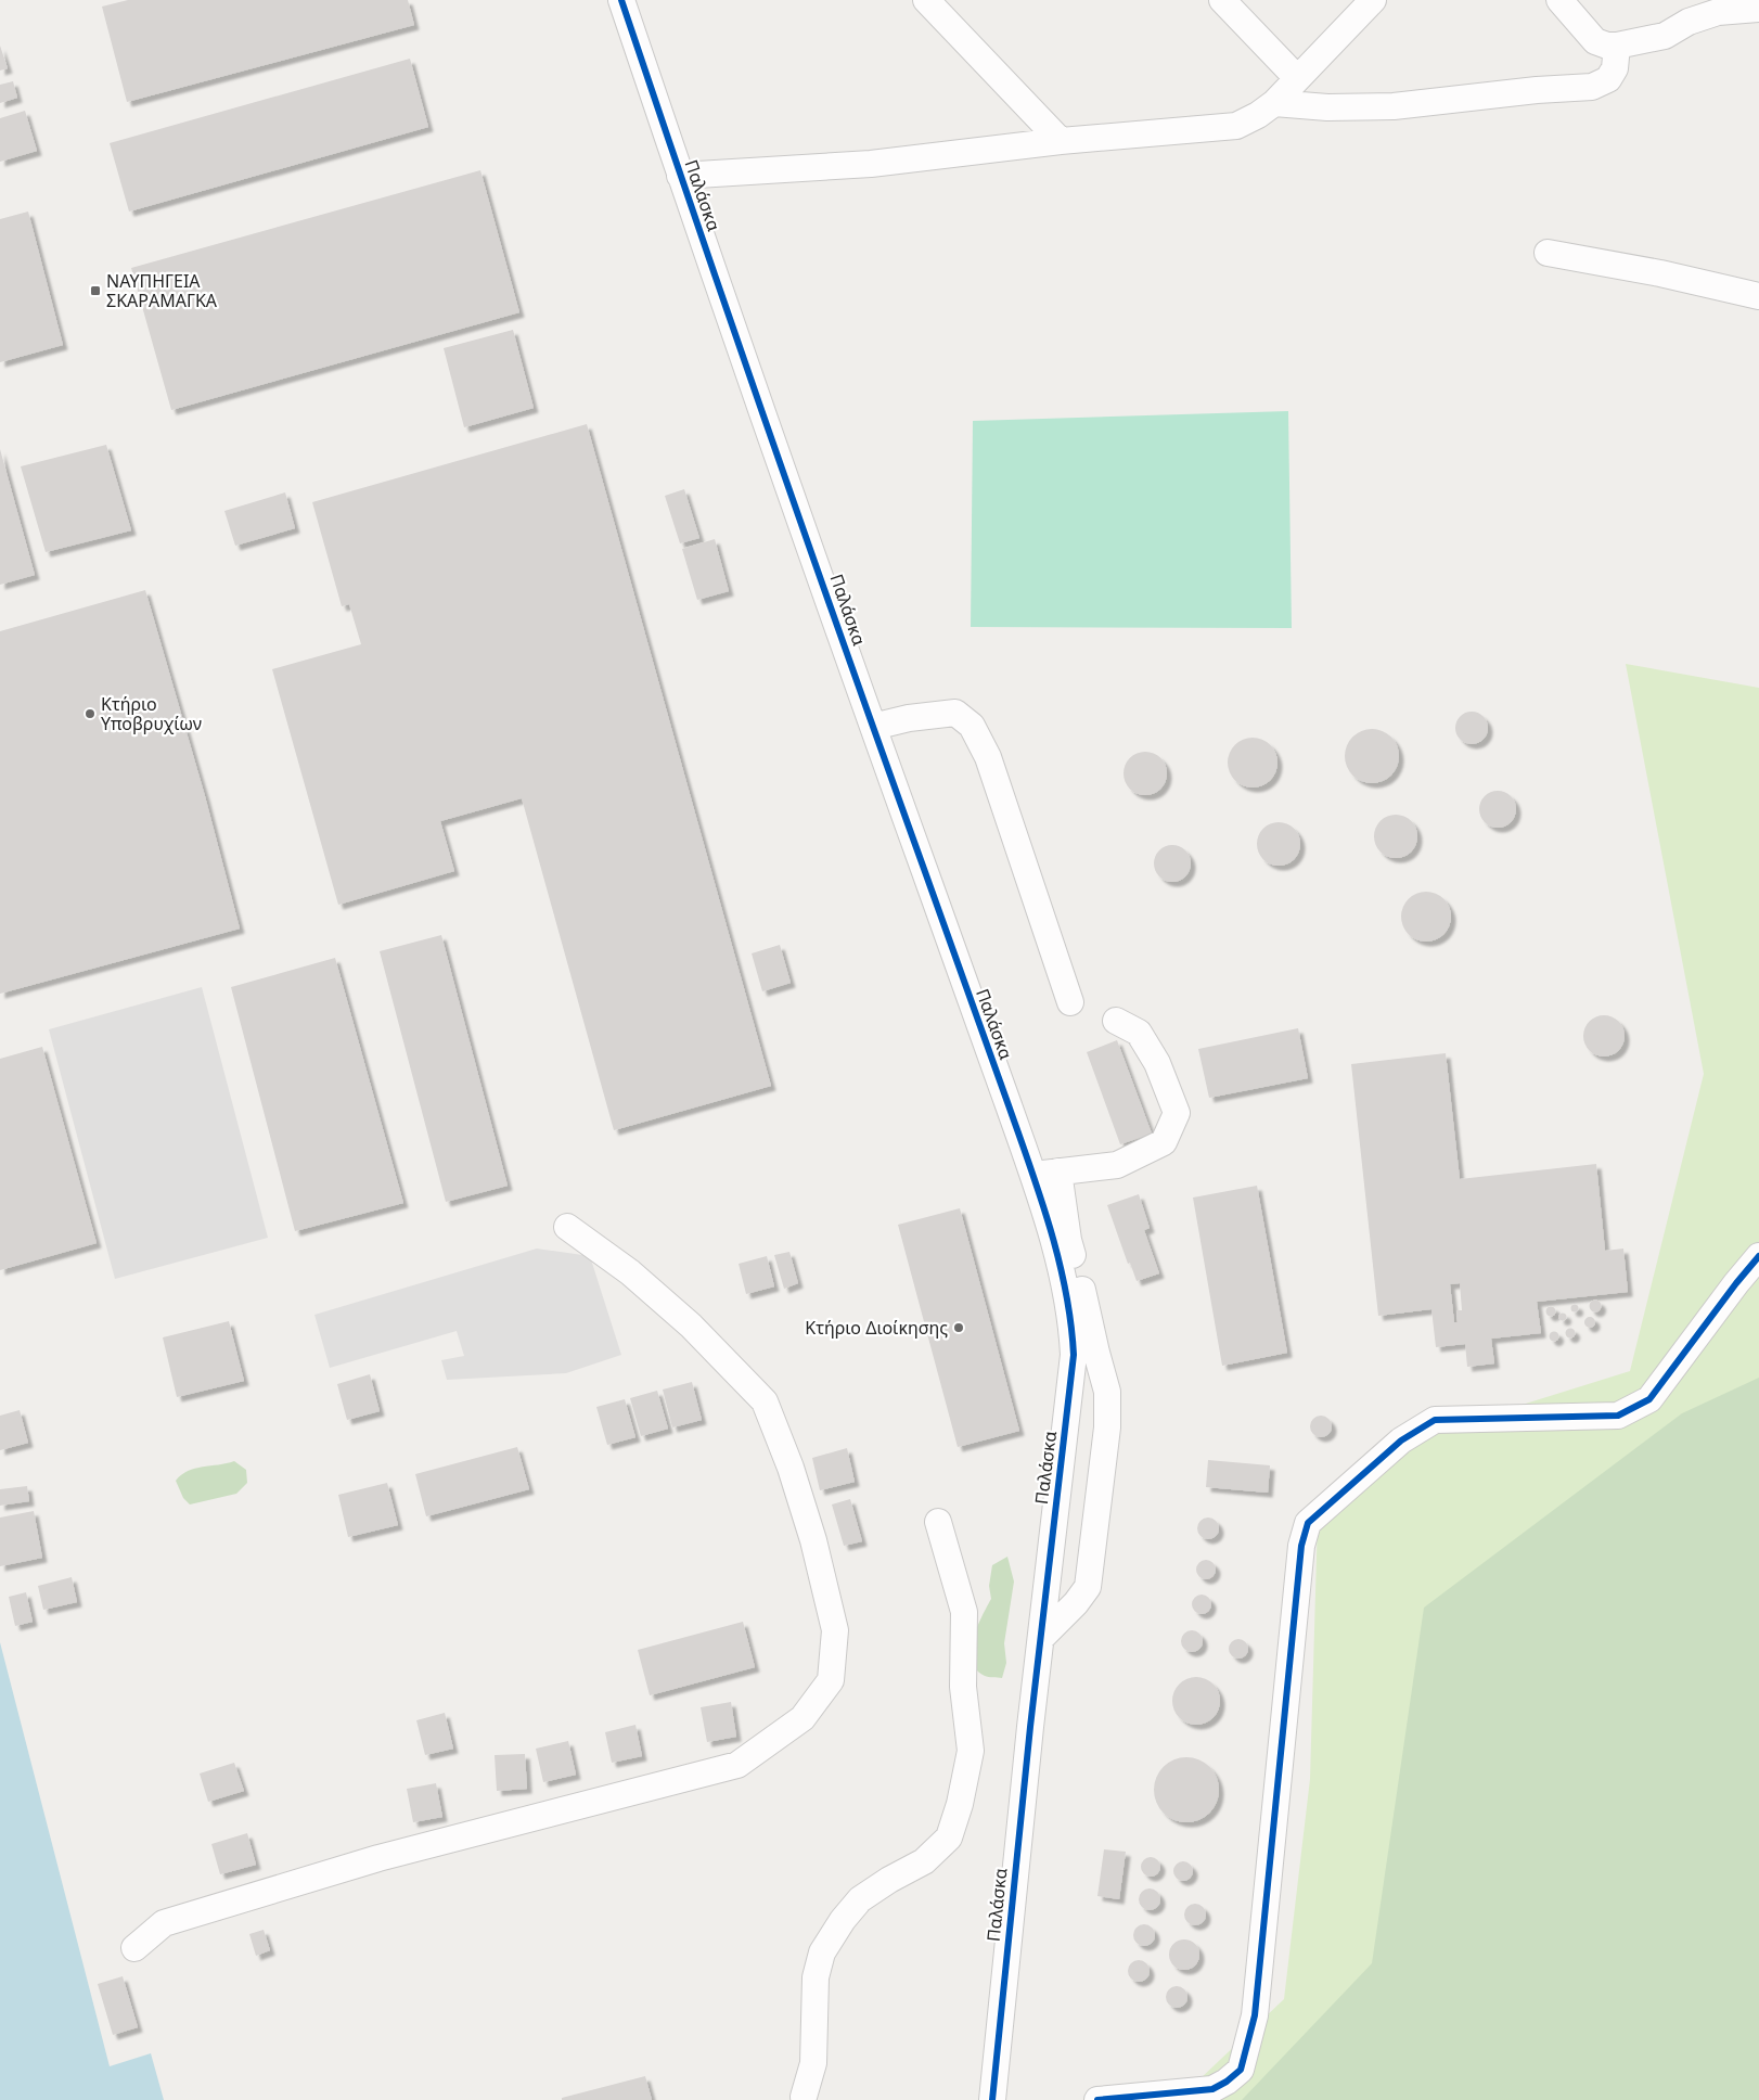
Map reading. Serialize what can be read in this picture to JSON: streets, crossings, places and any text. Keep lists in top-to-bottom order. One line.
{"streets":{"street":["Παλάσκα"]},"places":{"transit":["ΝΑΥΠΗΓΕΙΑ ΣΚΑΡΑΜΑΓΚΑ"],"other":["Κτήριο Υποβρυχίων","Κτήριο Διοίκησης"]}}
